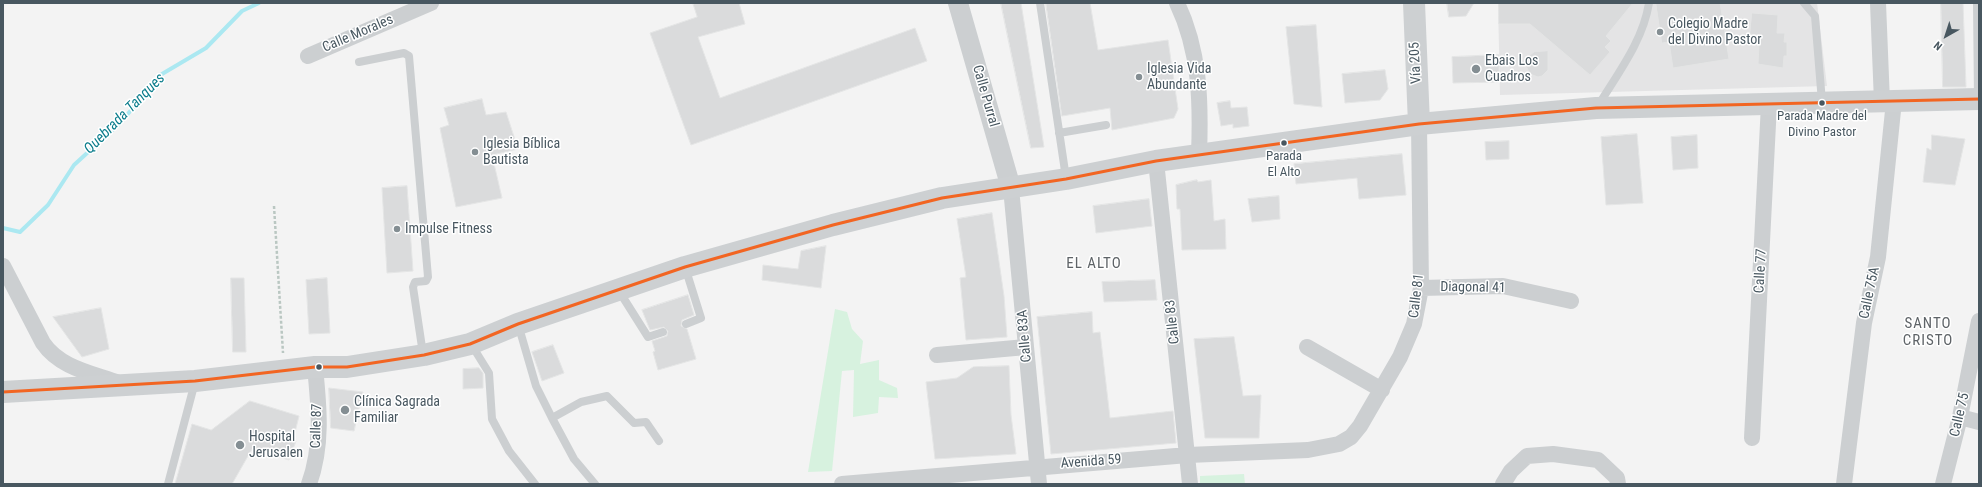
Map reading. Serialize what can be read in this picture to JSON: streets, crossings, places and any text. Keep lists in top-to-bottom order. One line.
{"streets":{"main road":["Vía 205"],"street":["Calle Morales","Calle Purral","Calle 77","Diagonal 41","Calle 75A","Calle 81","Calle 83","Calle 83A","Calle 75","Calle 87","Avenida 59"]},"crossings":[["Vía 205","Calle 81"],["Calle Purral","Calle 83A"],["Diagonal 41","Calle 81"],["Calle 81","Avenida 59"],["Calle 83","Avenida 59"],["Calle 83A","Avenida 59"]],"districts":["EL ALTO","SANTO CRISTO"],"water":["Quebrada Tanques"],"places":["Colegio Madre del Divino Pastor","Ebais Los Cuadros","Iglesia Vida Abundante","Parada Madre del Divino Pastor","Parada El Alto","Iglesia Bíblica Bautista","Impulse Fitness","Clínica Sagrada Familiar","Hospital Jerusalen"],"north":"bottom left"}
